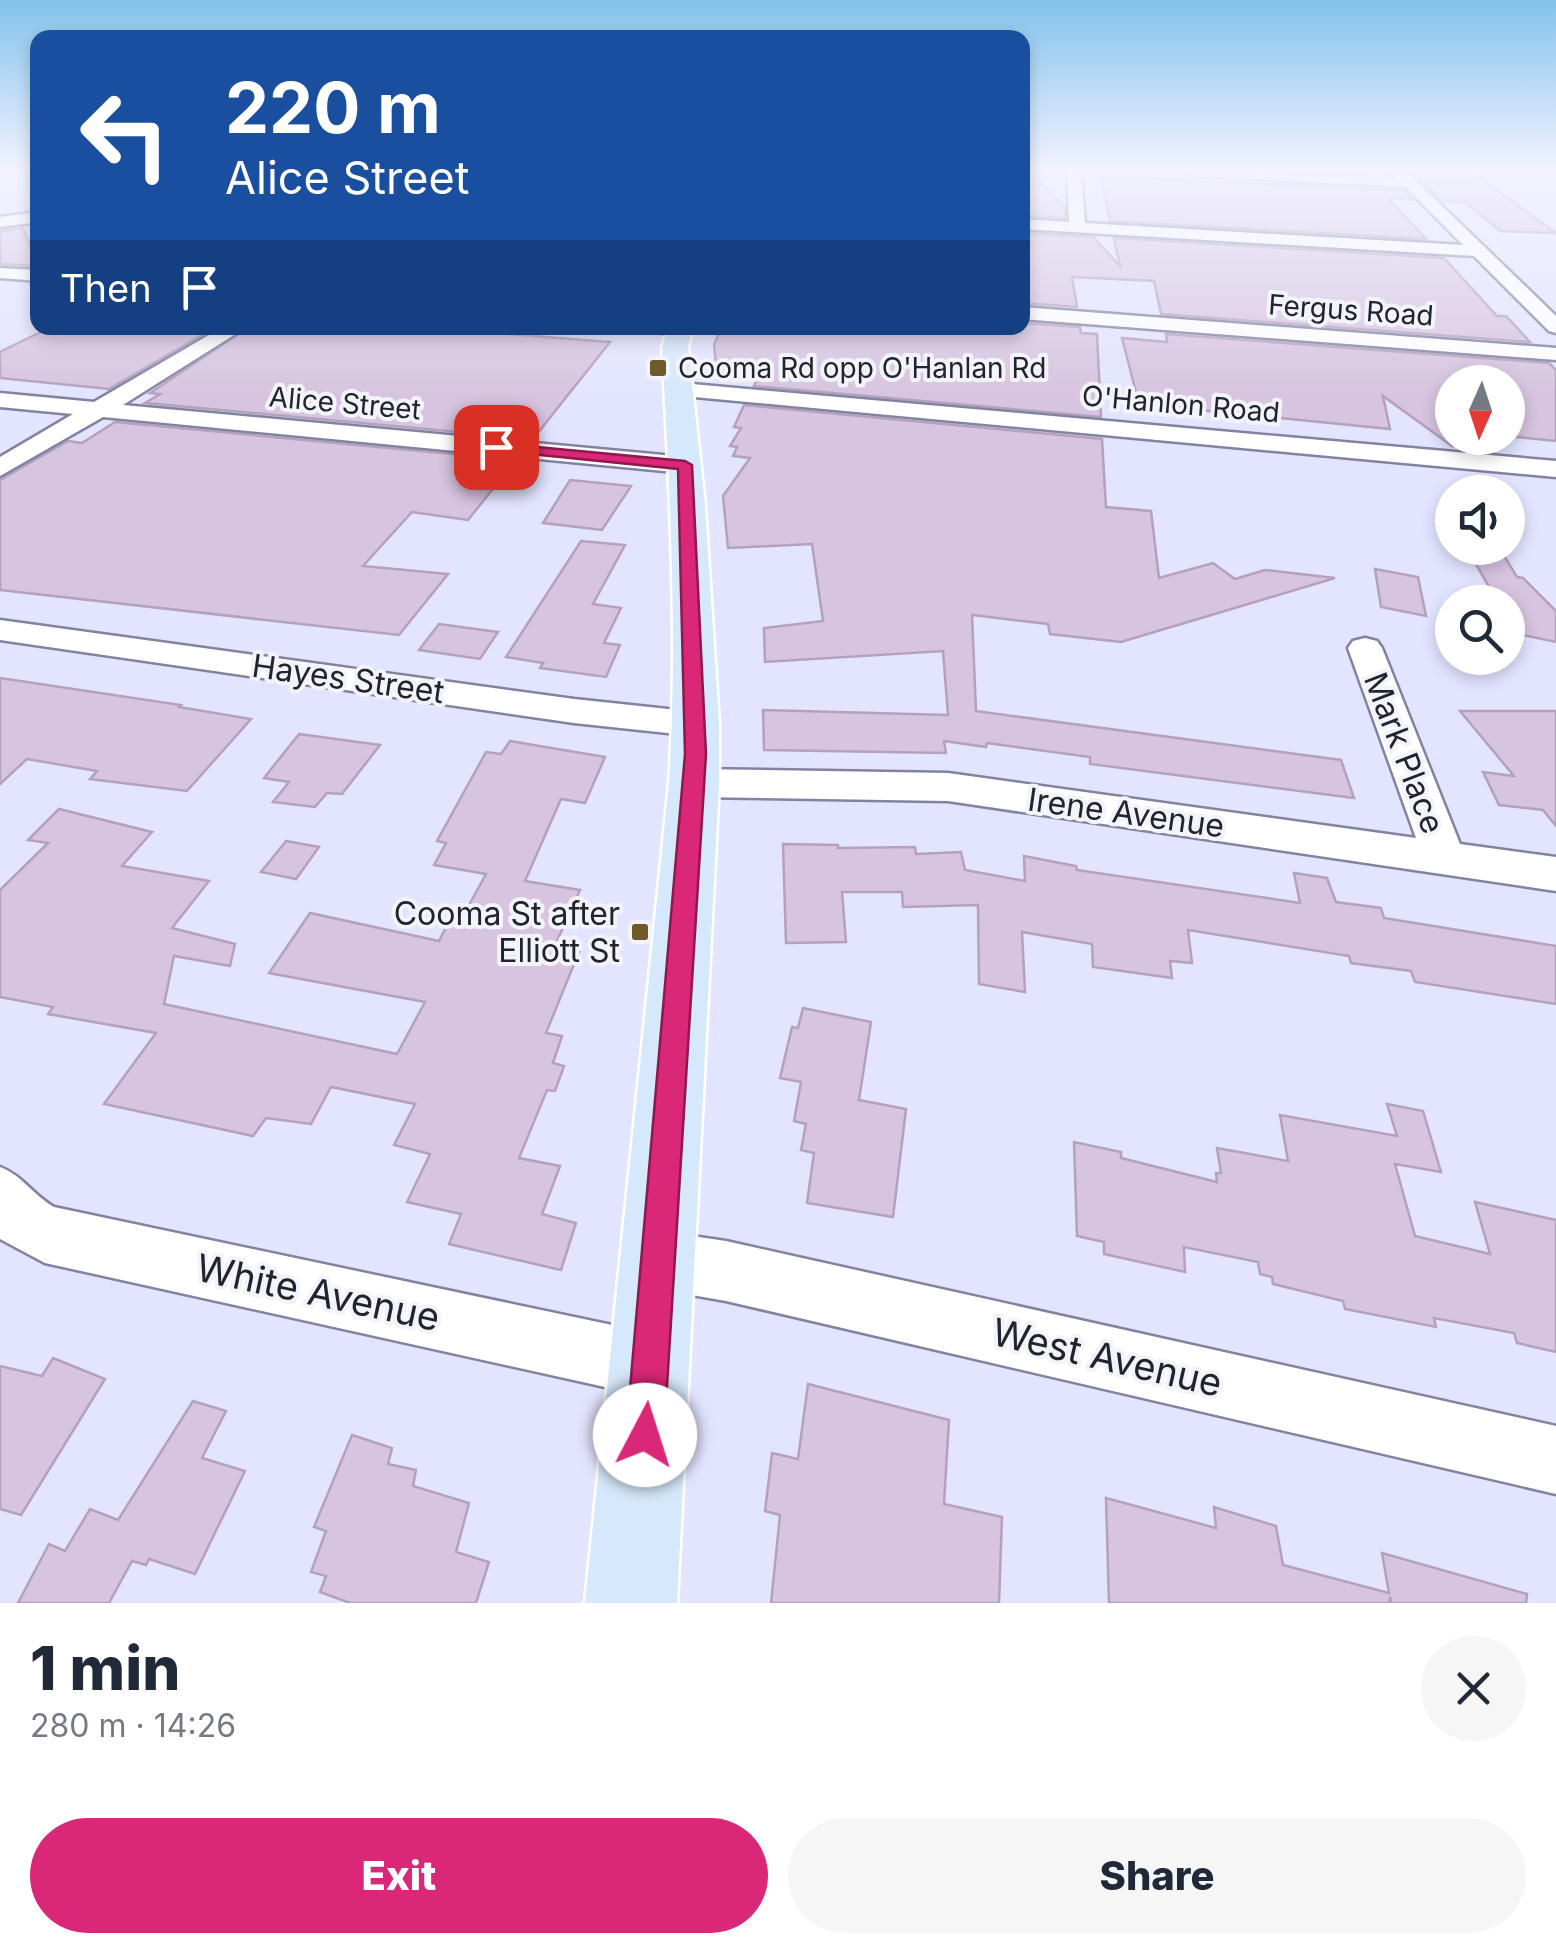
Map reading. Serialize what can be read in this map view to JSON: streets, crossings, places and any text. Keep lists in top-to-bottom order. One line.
{"streets":{"street":["Fergus Road","Alice Street","O'Hanlon Road","Hayes Street","Mark Place","Irene Avenue","White Avenue","West Avenue"]},"crossings":[["Mark Place","Irene Avenue"]],"places":{"transit":["Cooma Rd opp O'Hanlan Rd","Cooma St after Elliott St"]},"north":"bottom","page":{"turn":["220 m","Alice Street"],"then":"Then","heading":["1 min","280 m · 14:26"],"buttons":["Exit","Share"]}}
